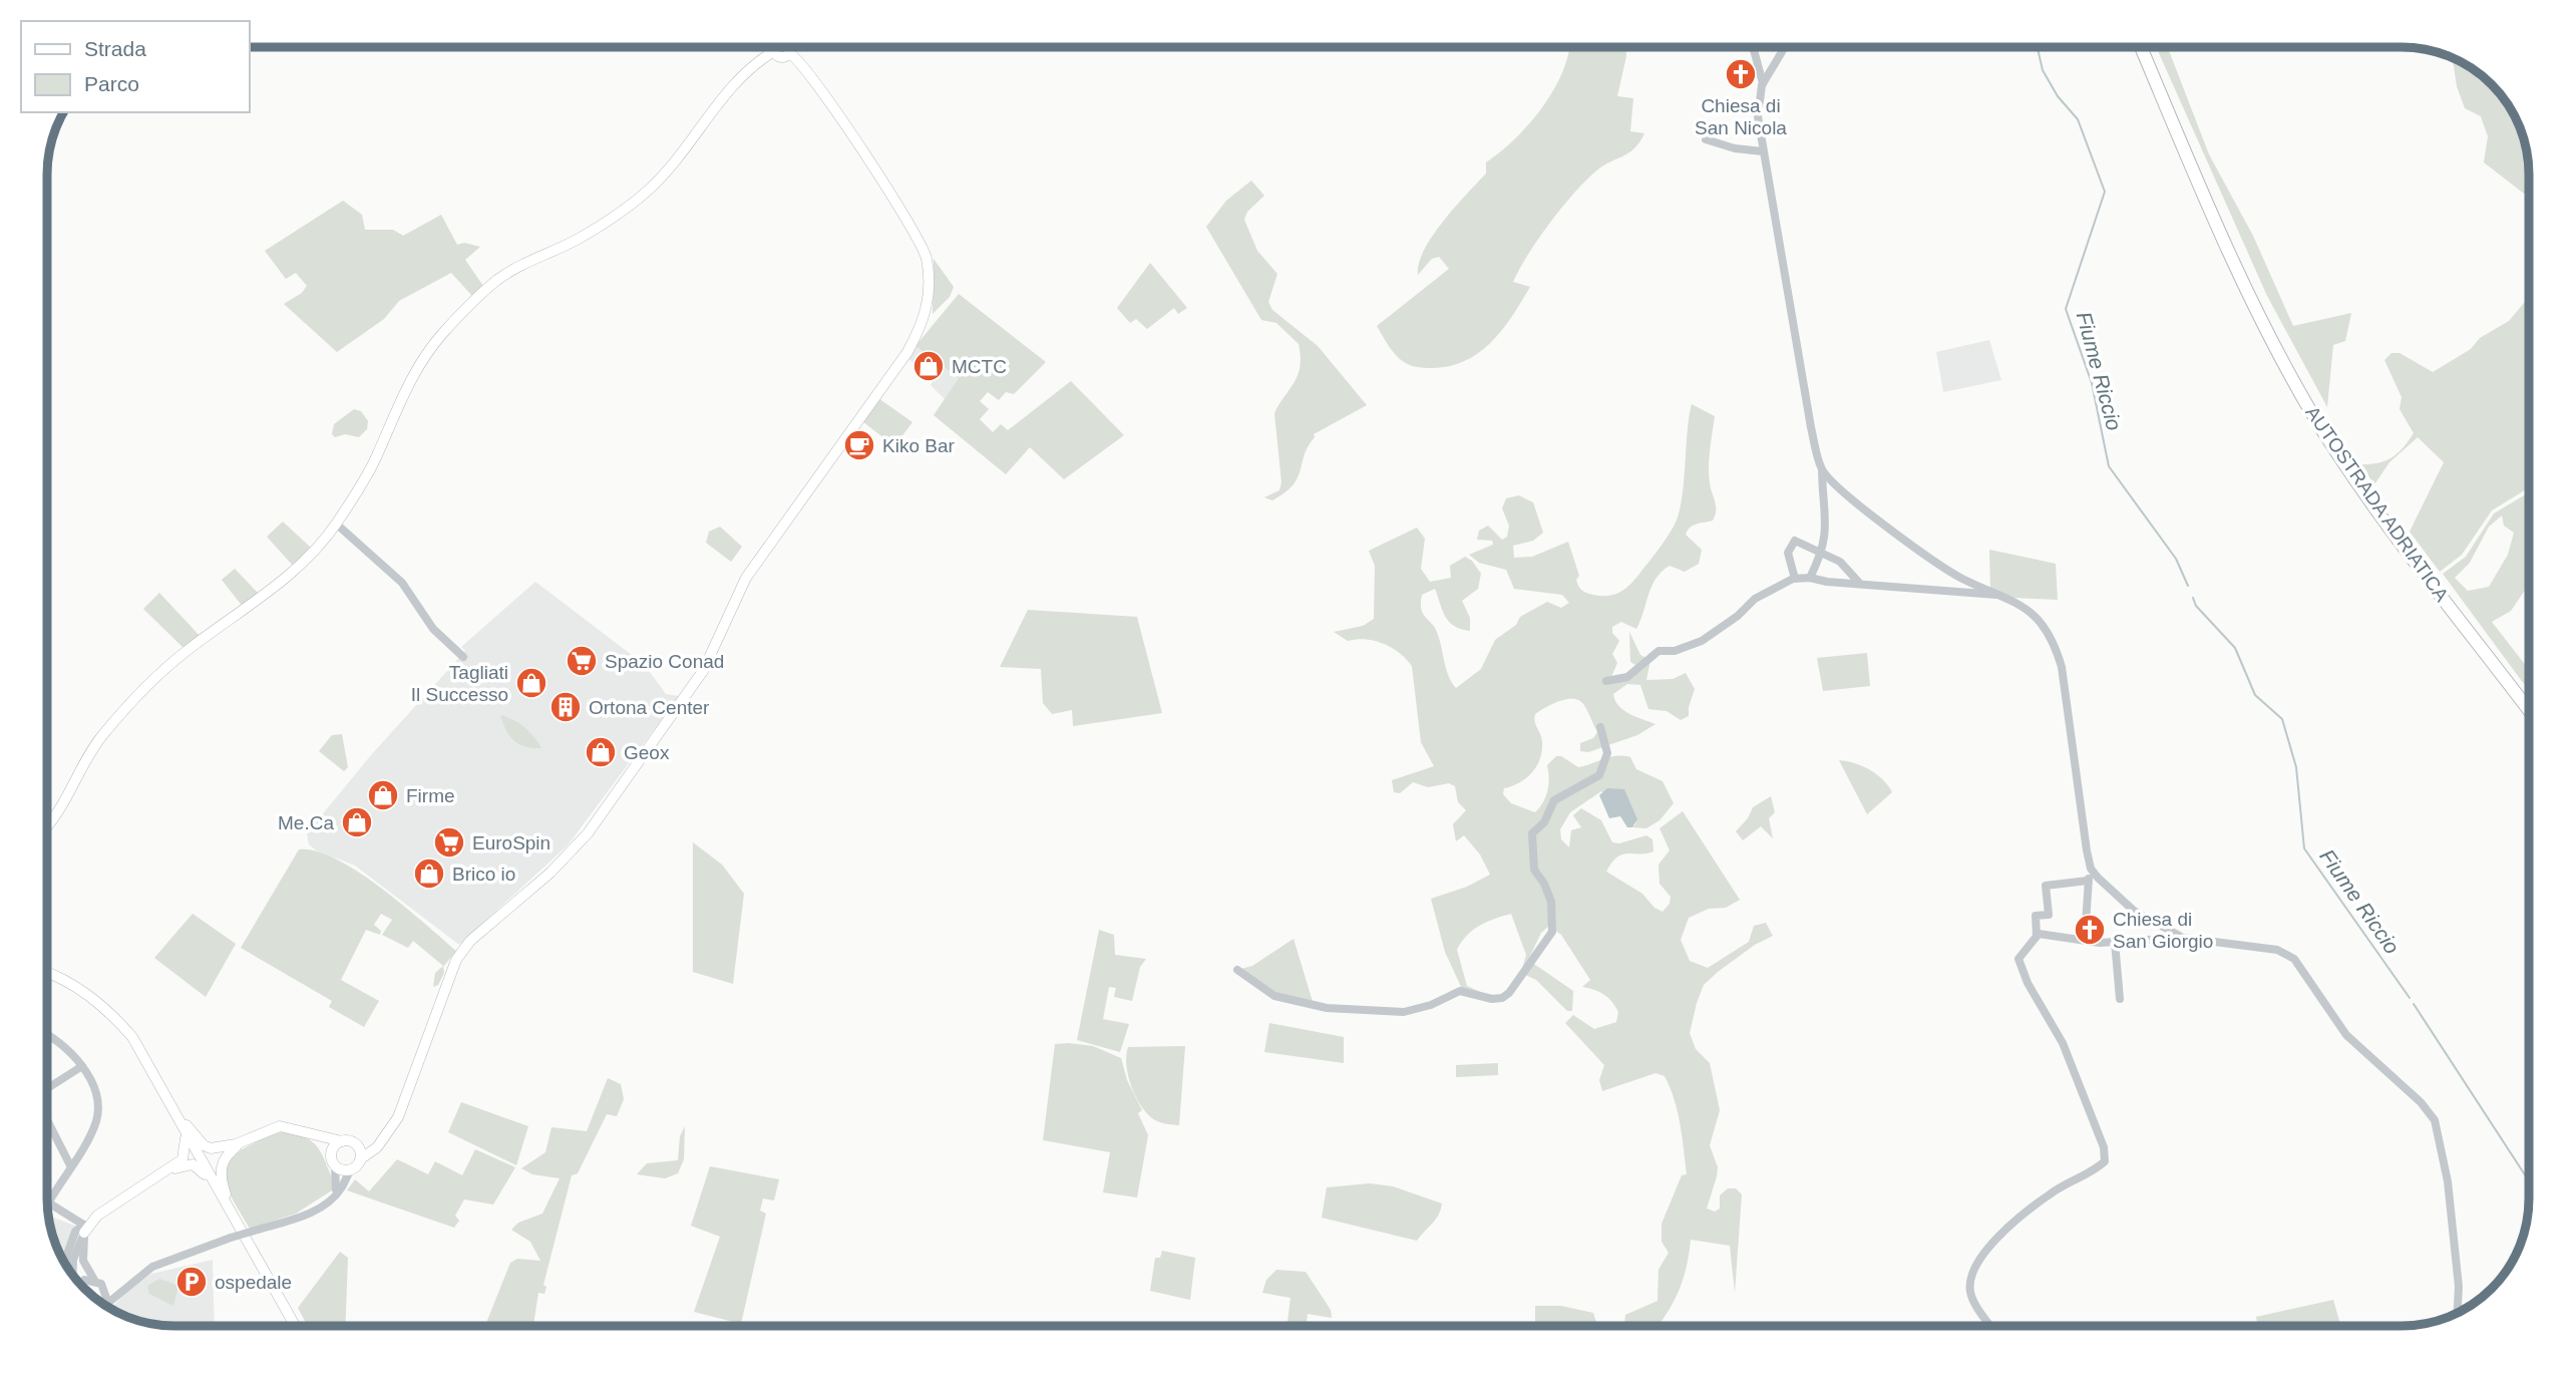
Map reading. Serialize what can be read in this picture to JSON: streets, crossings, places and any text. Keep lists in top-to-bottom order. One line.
{"streets":{"highway":["AUTOSTRADA ADRIATICA"]},"water":["Fiume Riccio"],"places":{"church":["Chiesa di San Nicola","Chiesa di San Giorgio"],"shop":["MCTC","Tagliati Il Successo","Geox","Firme","Me.Ca","Brico io"],"cafe":["Kiko Bar"],"supermarket":["Spazio Conad","EuroSpin"],"building":["Ortona Center"],"parking":["ospedale"]},"legend":["Strada","Parco"]}
